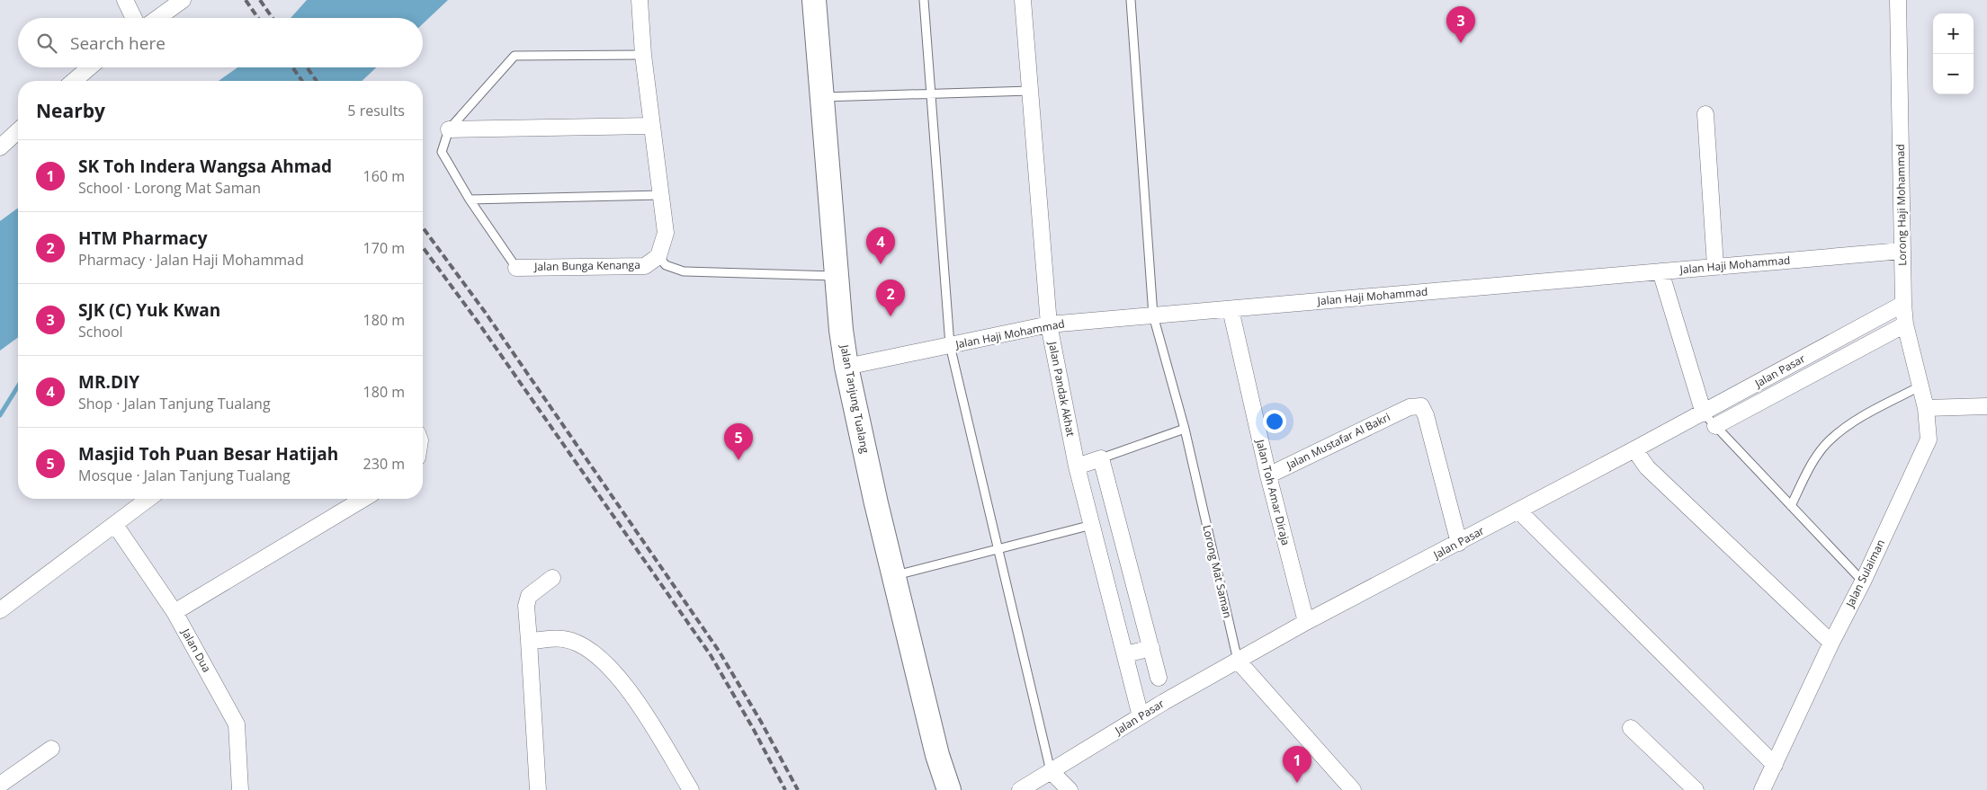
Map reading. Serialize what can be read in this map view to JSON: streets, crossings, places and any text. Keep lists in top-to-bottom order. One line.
{"streets":{"main road":["Jalan Tanjung Tualang"],"street":["Lorong Haji Mohammad","Jalan Haji Mohammad","Jalan Bunga Kenanga","Jalan Pasar","Jalan Pandak Akhat","Jalan Mustafar Al Bakri","Jalan Toh Amar Diraja","Lorong Mat Saman","Jalan Sulaiman","Jalan Dua"]},"crossings":[["Lorong Haji Mohammad","Jalan Haji Mohammad"],["Lorong Haji Mohammad","Jalan Pasar"],["Lorong Haji Mohammad","Jalan Sulaiman"],["Jalan Haji Mohammad","Jalan Pandak Akhat"],["Jalan Haji Mohammad","Jalan Tanjung Tualang"],["Jalan Haji Mohammad","Jalan Toh Amar Diraja"],["Jalan Haji Mohammad","Lorong Mat Saman"],["Jalan Pasar","Jalan Pandak Akhat"],["Jalan Pasar","Jalan Mustafar Al Bakri"],["Jalan Pasar","Jalan Toh Amar Diraja"],["Jalan Pasar","Lorong Mat Saman"],["Jalan Mustafar Al Bakri","Jalan Toh Amar Diraja"]],"page":{"pins":["3","4","2","5","1"],"map_buttons":["+","−"],"search":"Search here","heading":["Nearby","5 results"],"list":[{"mark":"1","name":"SK Toh Indera Wangsa Ahmad","note":"School · Lorong Mat Saman","value":"160 m"},{"mark":"2","name":"HTM Pharmacy","note":"Pharmacy · Jalan Haji Mohammad","value":"170 m"},{"mark":"3","name":"SJK (C) Yuk Kwan","note":"School","value":"180 m"},{"mark":"4","name":"MR.DIY","note":"Shop · Jalan Tanjung Tualang","value":"180 m"},{"mark":"5","name":"Masjid Toh Puan Besar Hatijah","note":"Mosque · Jalan Tanjung Tualang","value":"230 m"}]}}
